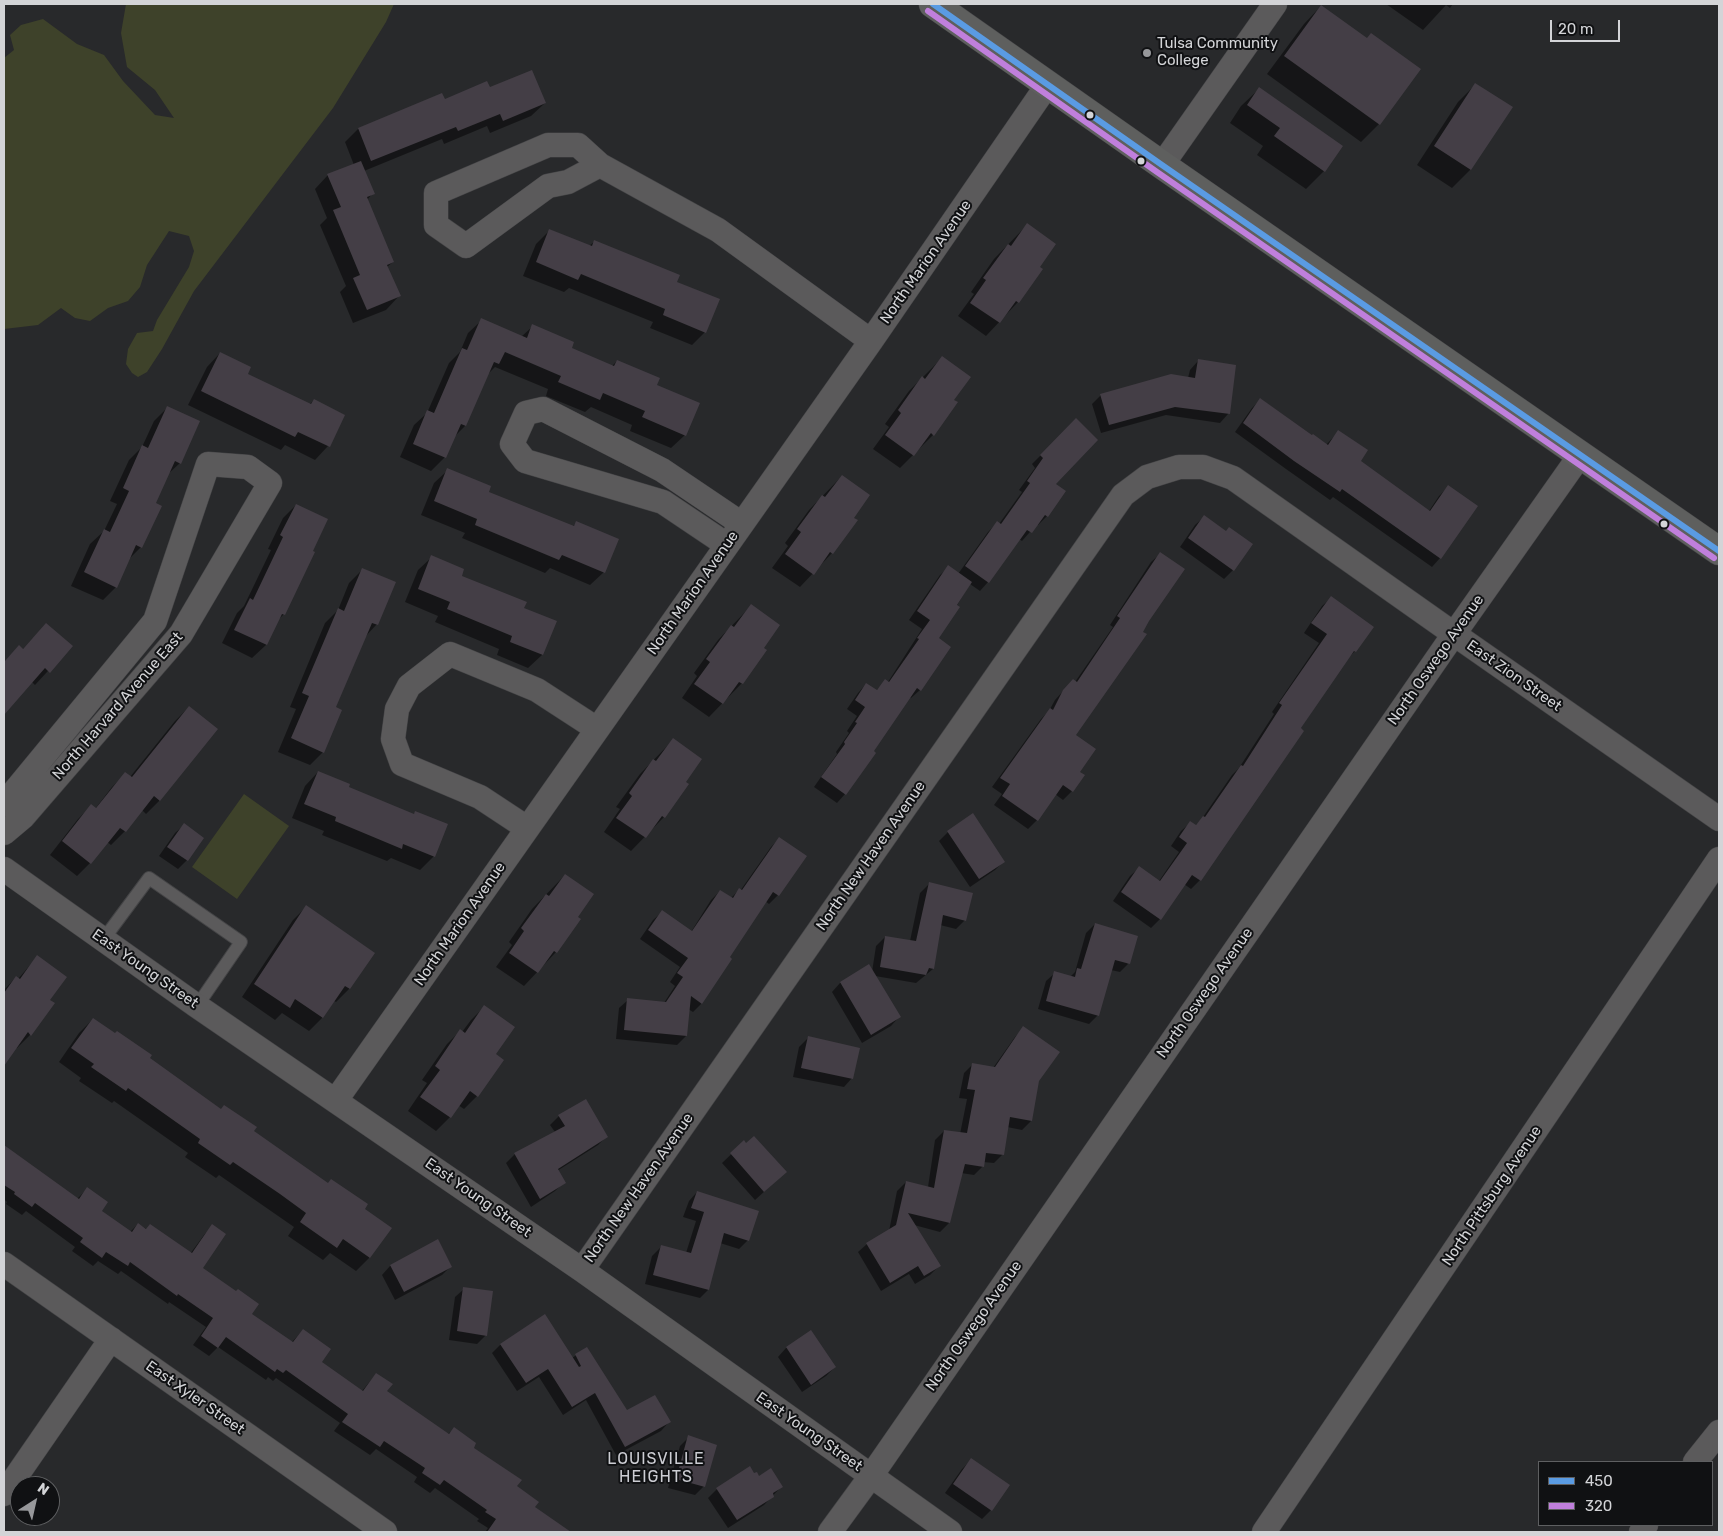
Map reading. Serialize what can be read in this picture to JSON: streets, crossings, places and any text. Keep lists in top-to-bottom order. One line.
{"streets":{"street":["North Marion Avenue","North Oswego Avenue","East Zion Street","North Harvard Avenue East","North New Haven Avenue","East Young Street","North Pittsburg Avenue","East Xyler Street"]},"crossings":[["North Marion Avenue","East Young Street"],["North Oswego Avenue","East Zion Street"],["North Oswego Avenue","East Young Street"],["East Zion Street","North New Haven Avenue"],["North New Haven Avenue","East Young Street"]],"districts":["LOUISVILLE HEIGHTS"],"places":["Tulsa Community College"],"lines":["transit line 450","transit line 320"],"legend":["450","320"],"scale_bar":"20 m","north":"top right"}
